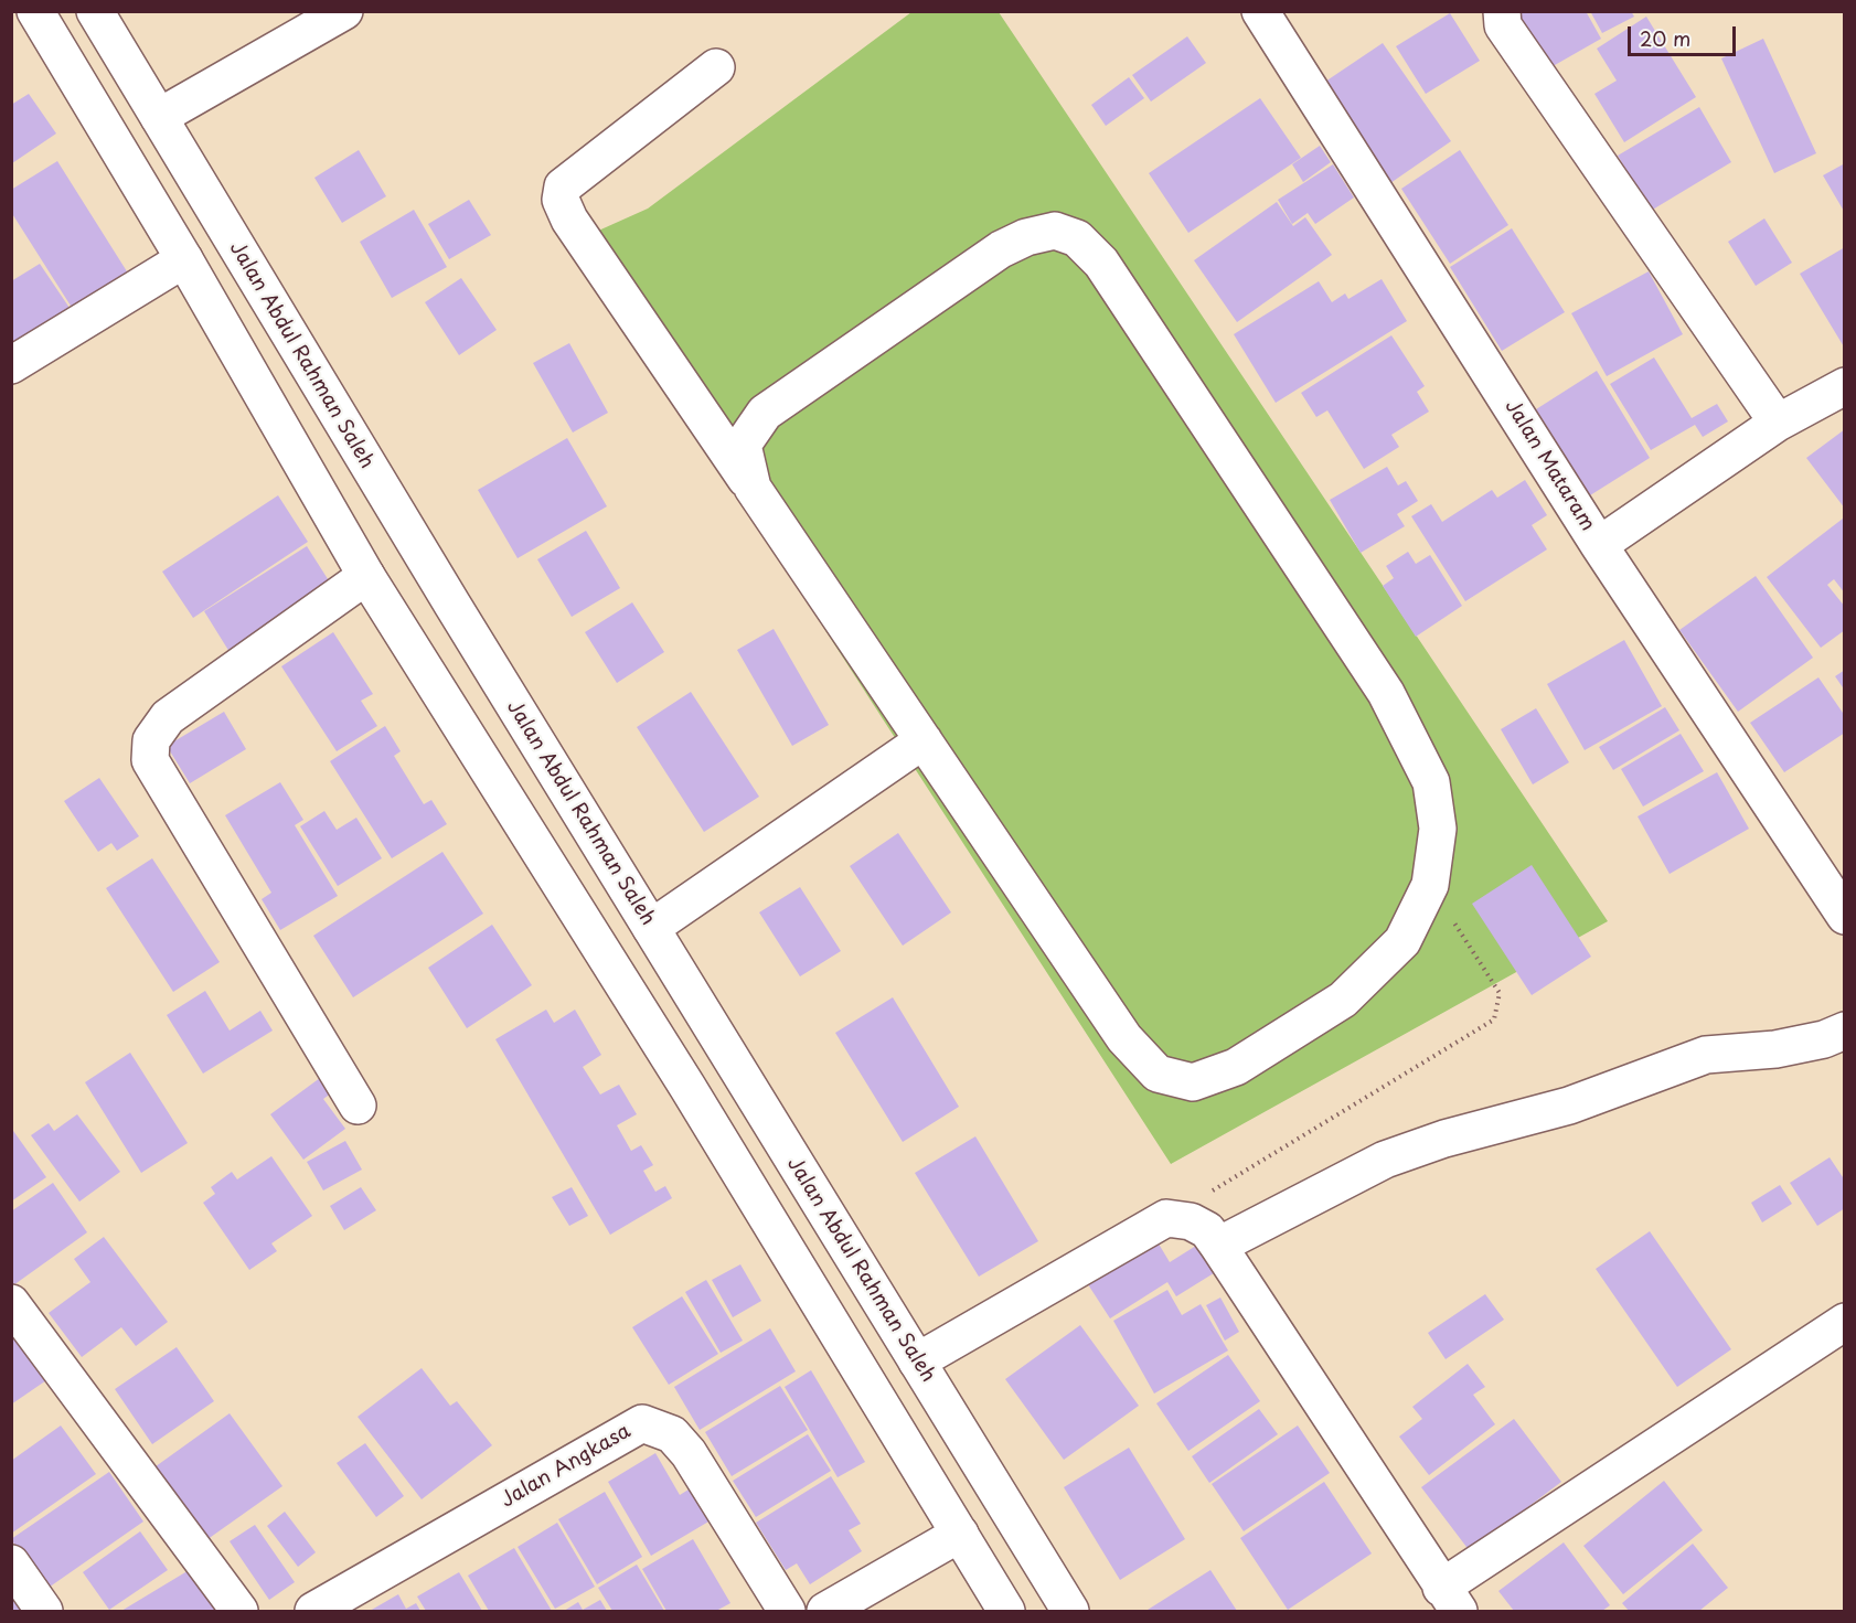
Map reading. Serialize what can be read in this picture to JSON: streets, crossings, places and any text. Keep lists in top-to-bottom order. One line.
{"streets":{"main road":["Jalan Abdul Rahman Saleh","Jalan Mataram","Jalan Angkasa"]},"scale_bar":"20 m"}
